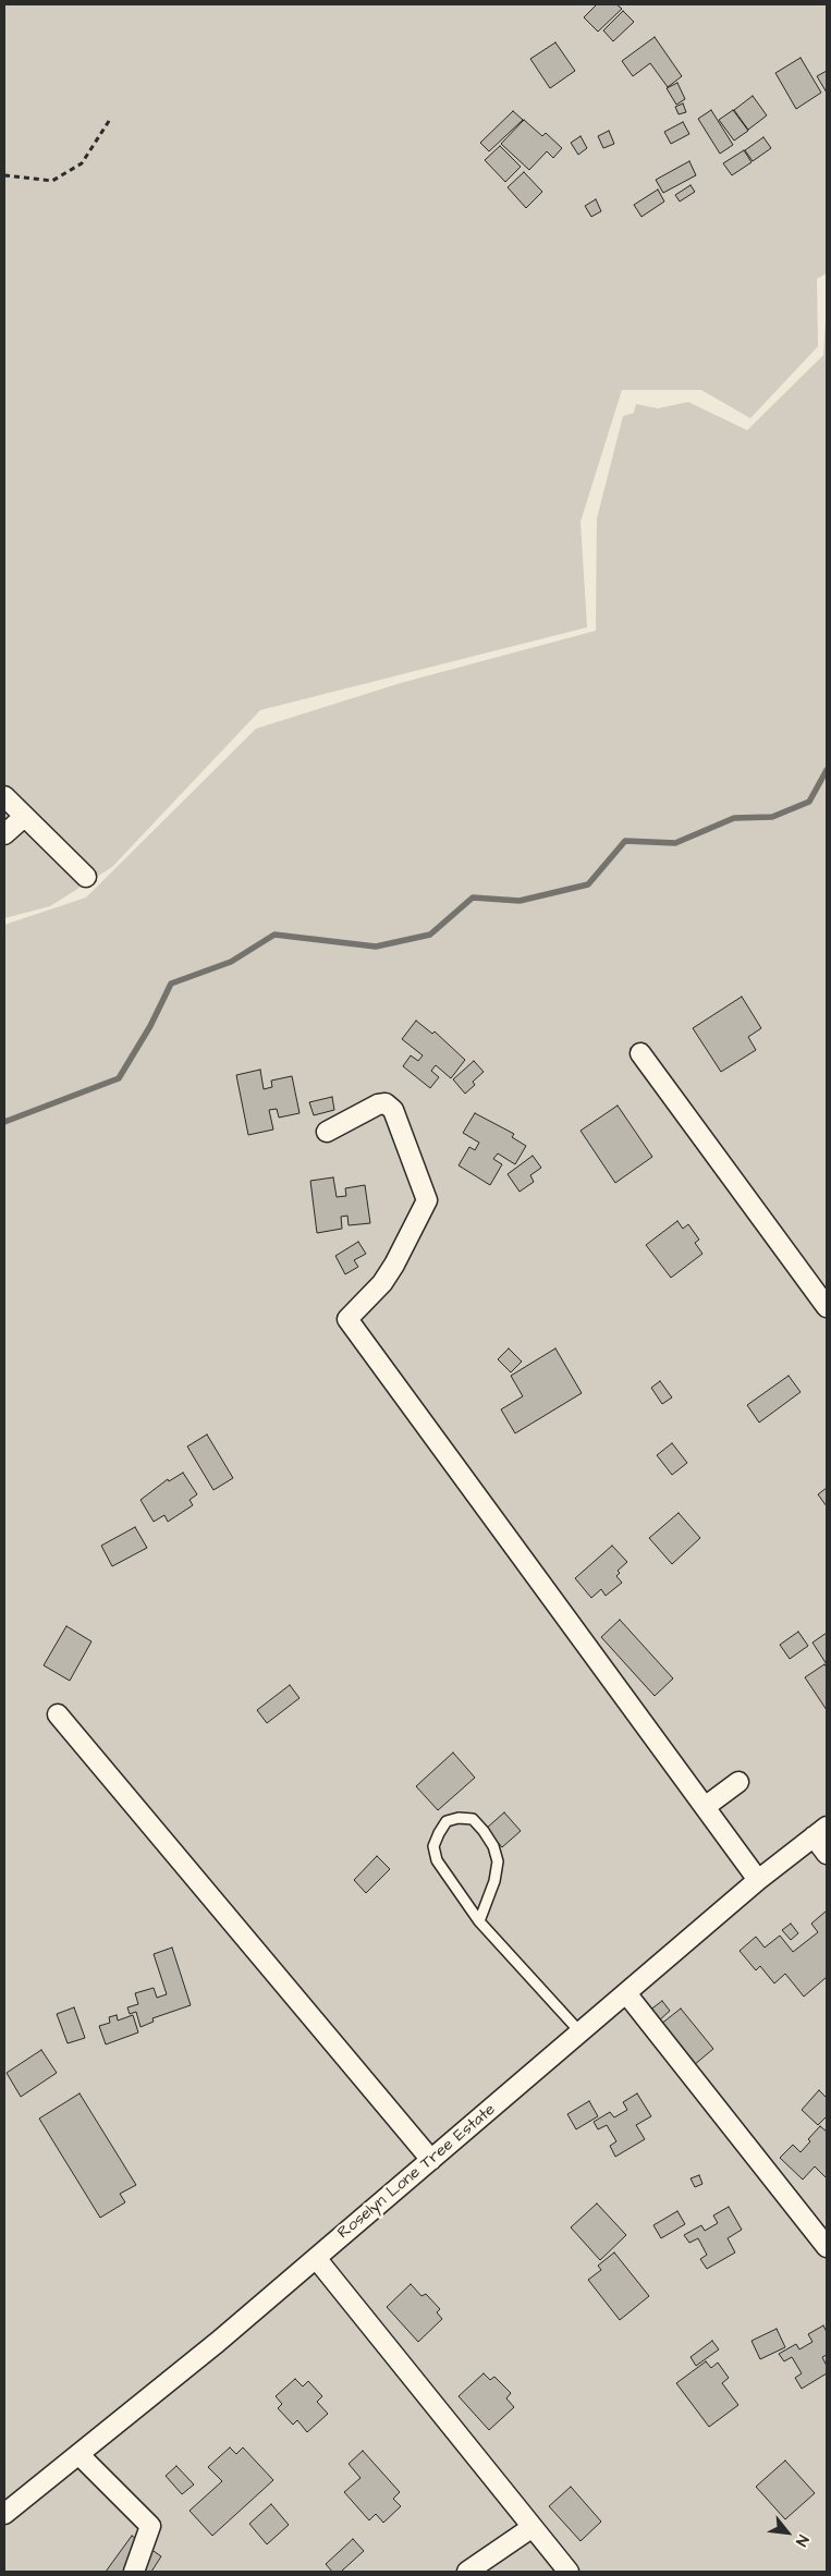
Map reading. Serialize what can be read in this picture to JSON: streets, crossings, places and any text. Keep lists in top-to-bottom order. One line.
{"streets":{"street":["Roselyn Lone Tree Estate"]},"north":"bottom right"}
